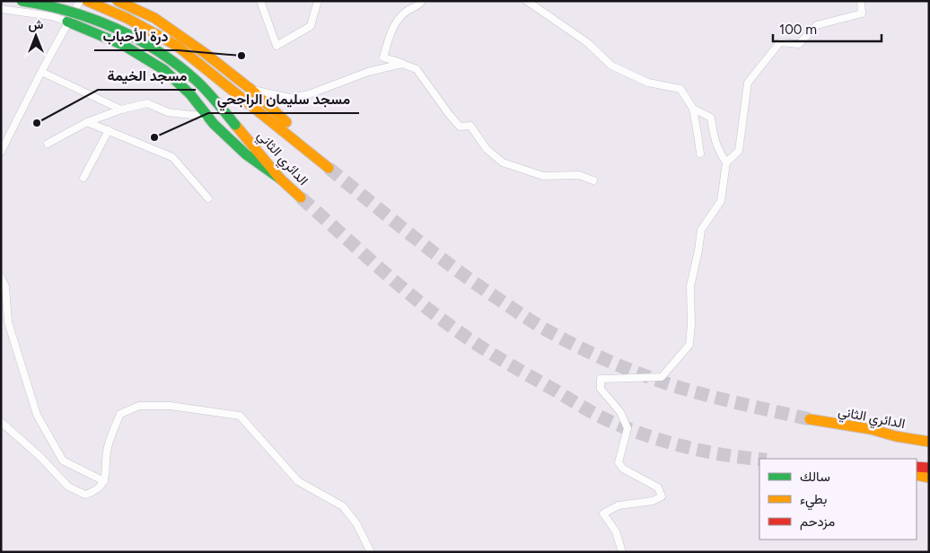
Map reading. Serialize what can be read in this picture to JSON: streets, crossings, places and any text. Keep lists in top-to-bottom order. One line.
{"streets":{"main road":["الدائري الثاني"]},"places":["درة الأحباب","مسجد الخيمة","مسجد سليمان الراجحي"],"legend":["سالك","بطيء","مزدحم"],"scale_bar":"100 m","north":"top"}
